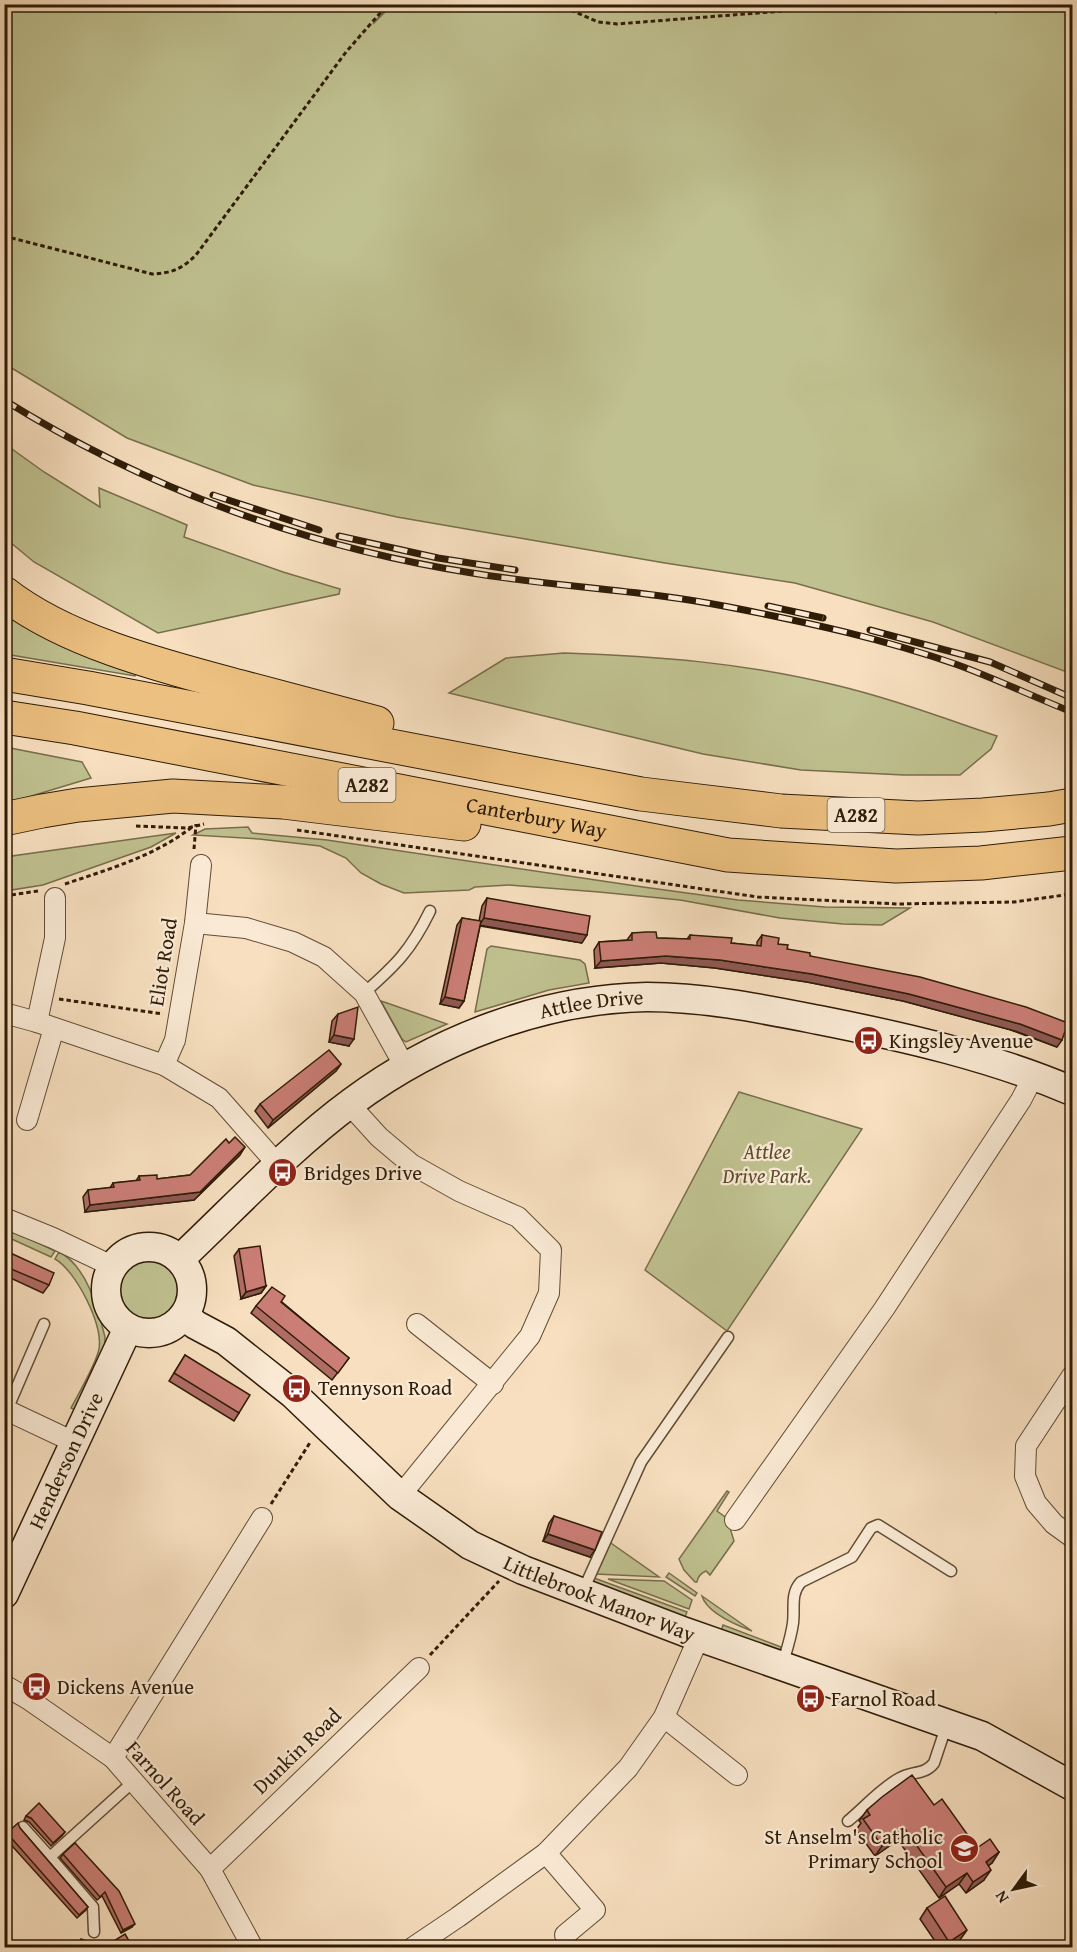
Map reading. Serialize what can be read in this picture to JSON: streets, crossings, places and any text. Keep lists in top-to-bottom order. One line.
{"streets":{"highway":["A282","Canterbury Way"],"street":["Eliot Road","Attlee Drive","Henderson Drive","Littlebrook Manor Way","Dunkin Road","Farnol Road"]},"crossings":[["A282","Canterbury Way"],["Attlee Drive","Henderson Drive"],["Attlee Drive","Littlebrook Manor Way"],["Henderson Drive","Littlebrook Manor Way"],["Dunkin Road","Farnol Road"]],"parks":["Attlee Drive Park."],"places":{"bus stop":["Kingsley Avenue","Bridges Drive","Tennyson Road","Dickens Avenue","Farnol Road"],"school or university":["St Anselm's Catholic Primary School"]},"north":"bottom left"}
